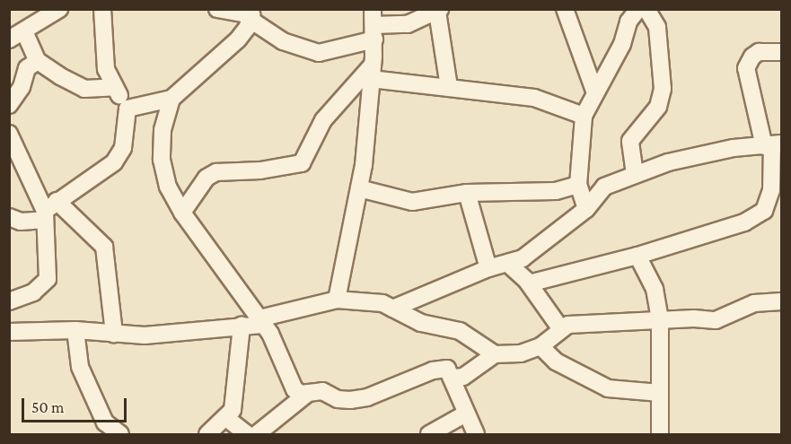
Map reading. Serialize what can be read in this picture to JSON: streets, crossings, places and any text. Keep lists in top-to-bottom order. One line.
{"scale_bar":"50 m"}
